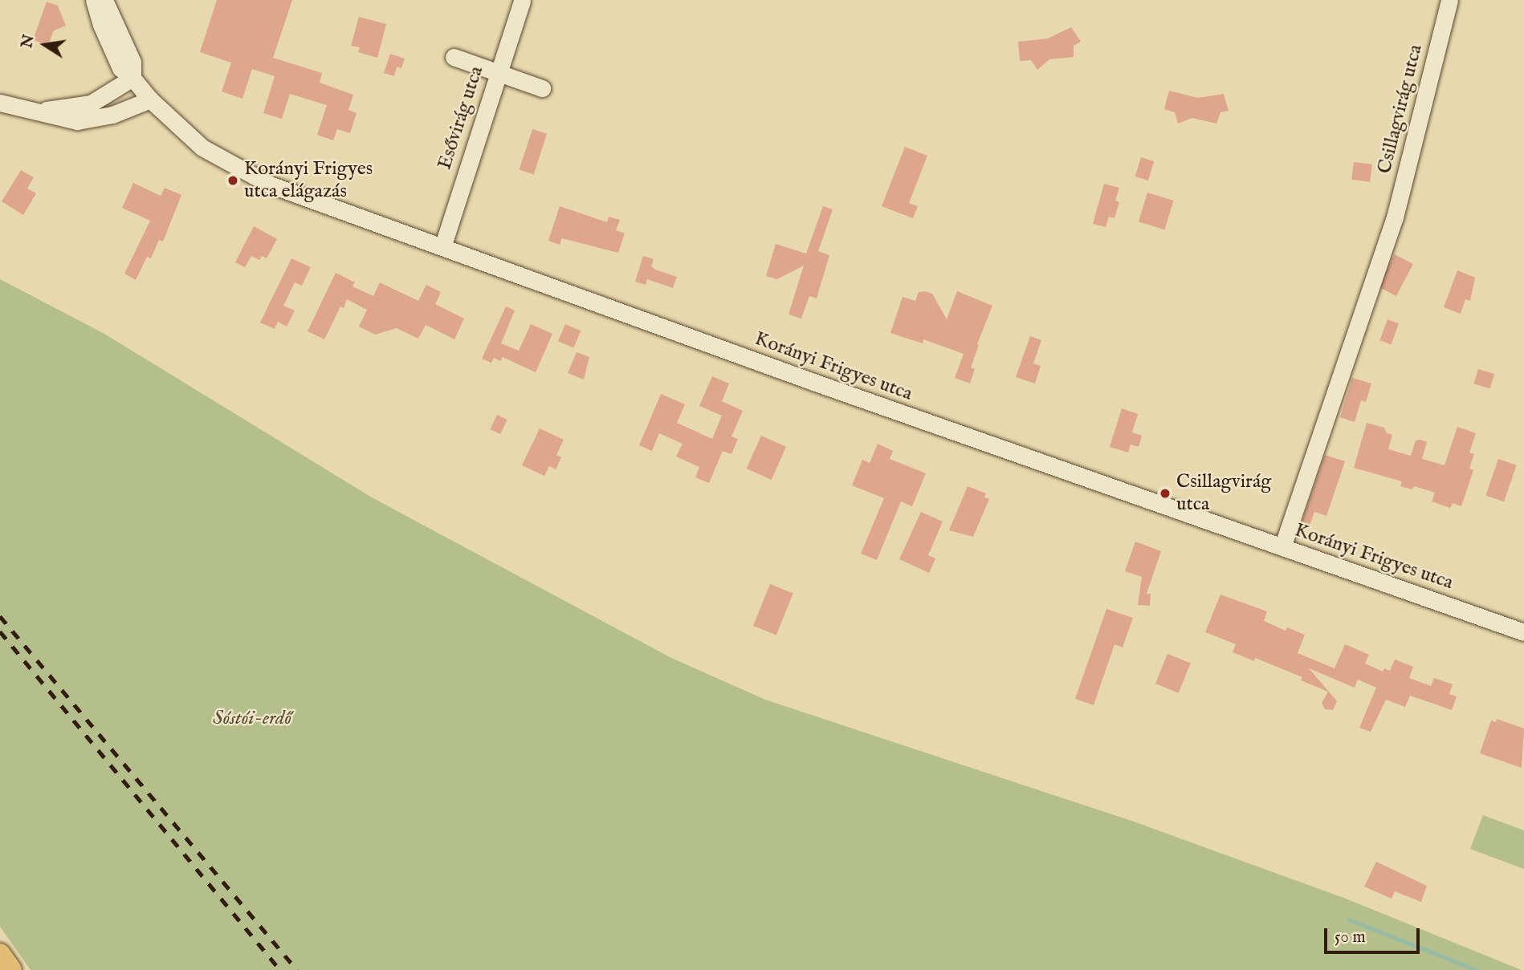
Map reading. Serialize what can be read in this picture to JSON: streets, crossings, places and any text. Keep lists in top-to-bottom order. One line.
{"streets":{"street":["Csillagvirág utca","Esővirág utca","Korányi Frigyes utca"]},"crossings":[["Csillagvirág utca","Korányi Frigyes utca"],["Esővirág utca","Korányi Frigyes utca"]],"parks":["Sóstói-erdő"],"places":["Korányi Frigyes utca elágazás","Csillagvirág utca"],"scale_bar":"50 m","north":"left"}
